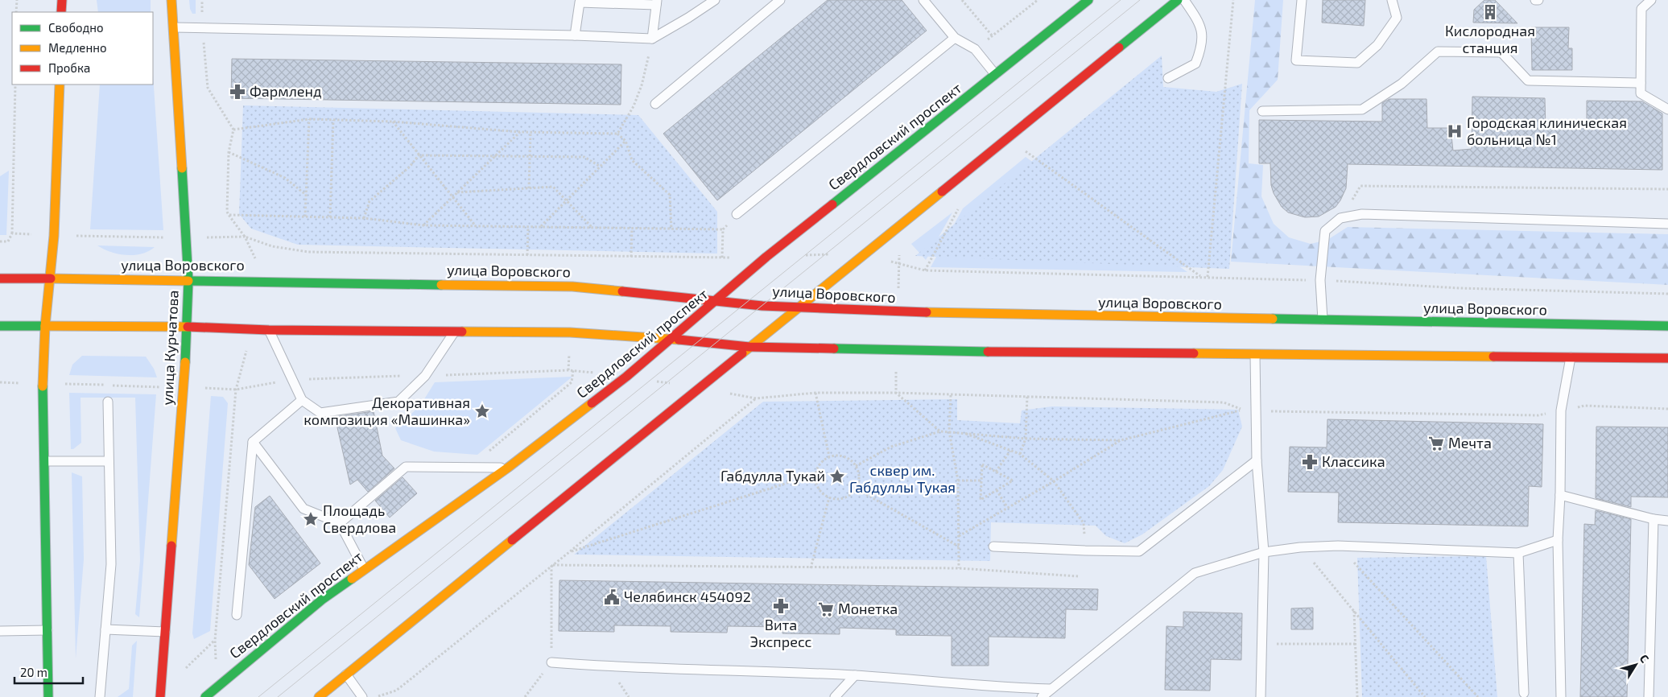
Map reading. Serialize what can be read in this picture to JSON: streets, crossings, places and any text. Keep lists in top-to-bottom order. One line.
{"streets":{"main road":["Свердловский проспект","улица Воровского","улица Курчатова"]},"crossings":[["Свердловский проспект","улица Воровского"],["улица Воровского","улица Курчатова"]],"parks":["сквер им. Габдуллы Тукая"],"places":{"building":["Кислородная станция"],"pharmacy":["Фармленд","Классика","Вита Экспресс"],"hospital":["Городская клиническая больница №1"],"place":["Декоративная композиция «Машинка»","Габдулла Тукай","Площадь Свердлова"],"supermarket":["Мечта","Монетка"],"public building":["Челябинск 454092"]},"legend":["Свободно","Медленно","Пробка"],"scale_bar":"20 m","north":"top right"}
